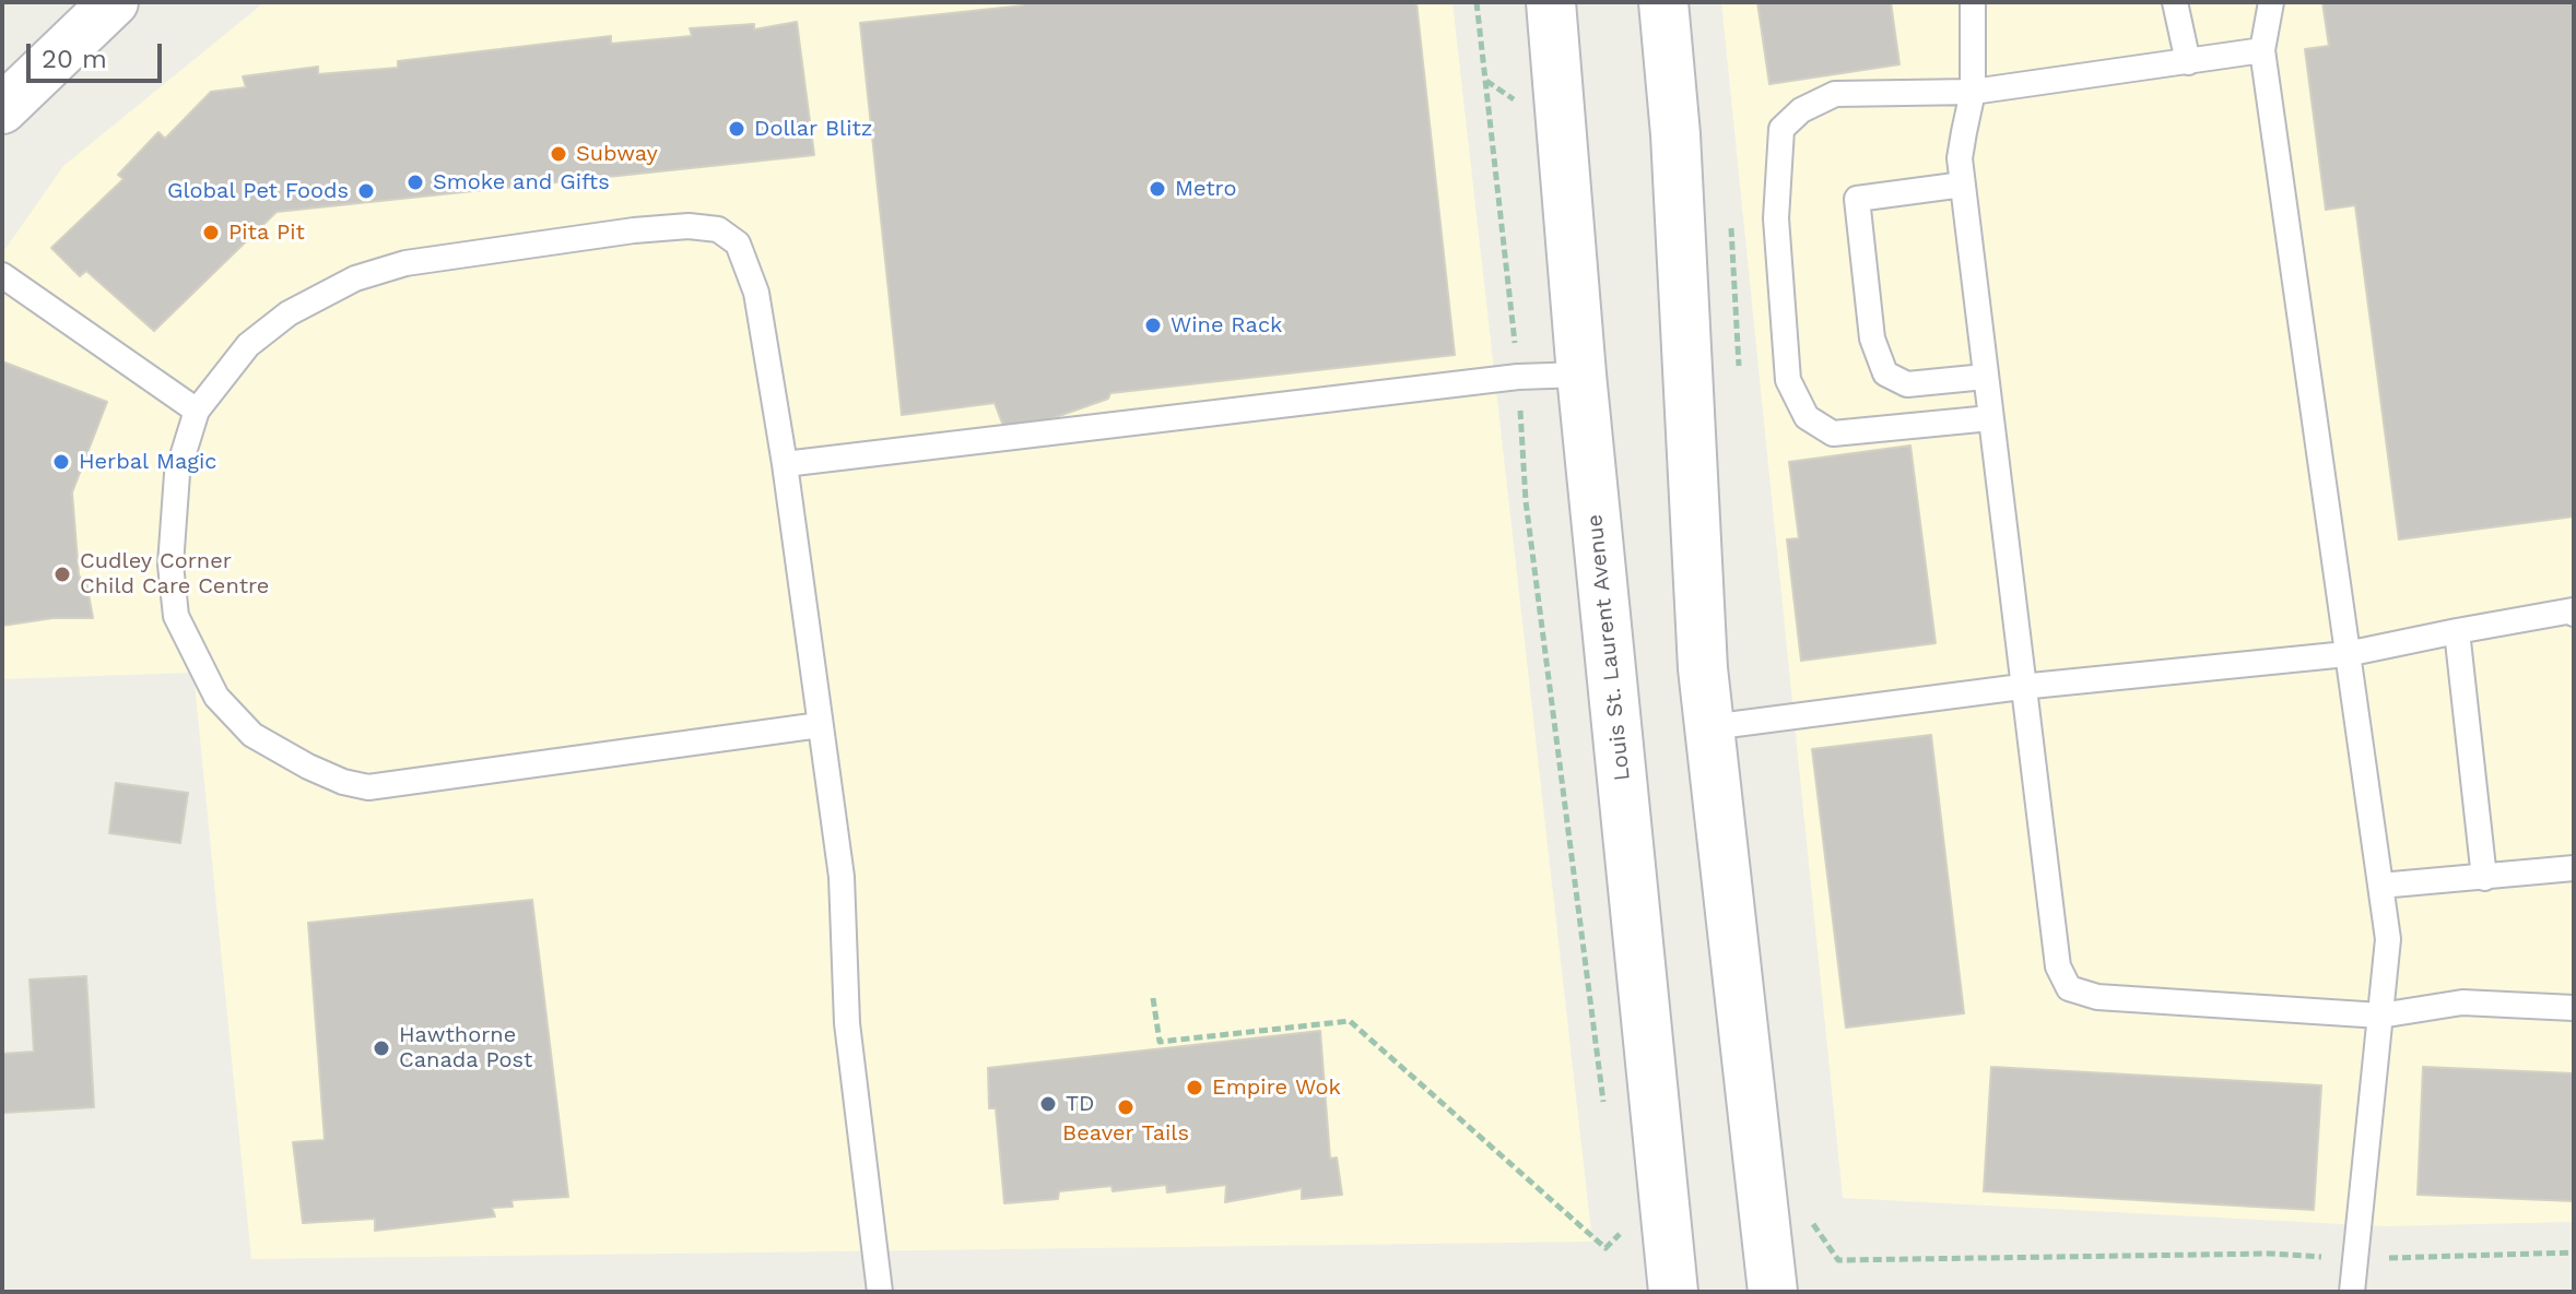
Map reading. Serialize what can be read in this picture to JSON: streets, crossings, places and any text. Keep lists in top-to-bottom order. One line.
{"streets":{"main road":["Louis St. Laurent Avenue"]},"places":["Dollar Blitz","Subway","Smoke and Gifts","Metro","Global Pet Foods","Pita Pit","Wine Rack","Herbal Magic","Cudley Corner Child Care Centre","Hawthorne Canada Post","Empire Wok","TD","Beaver Tails"],"scale_bar":"20 m"}
